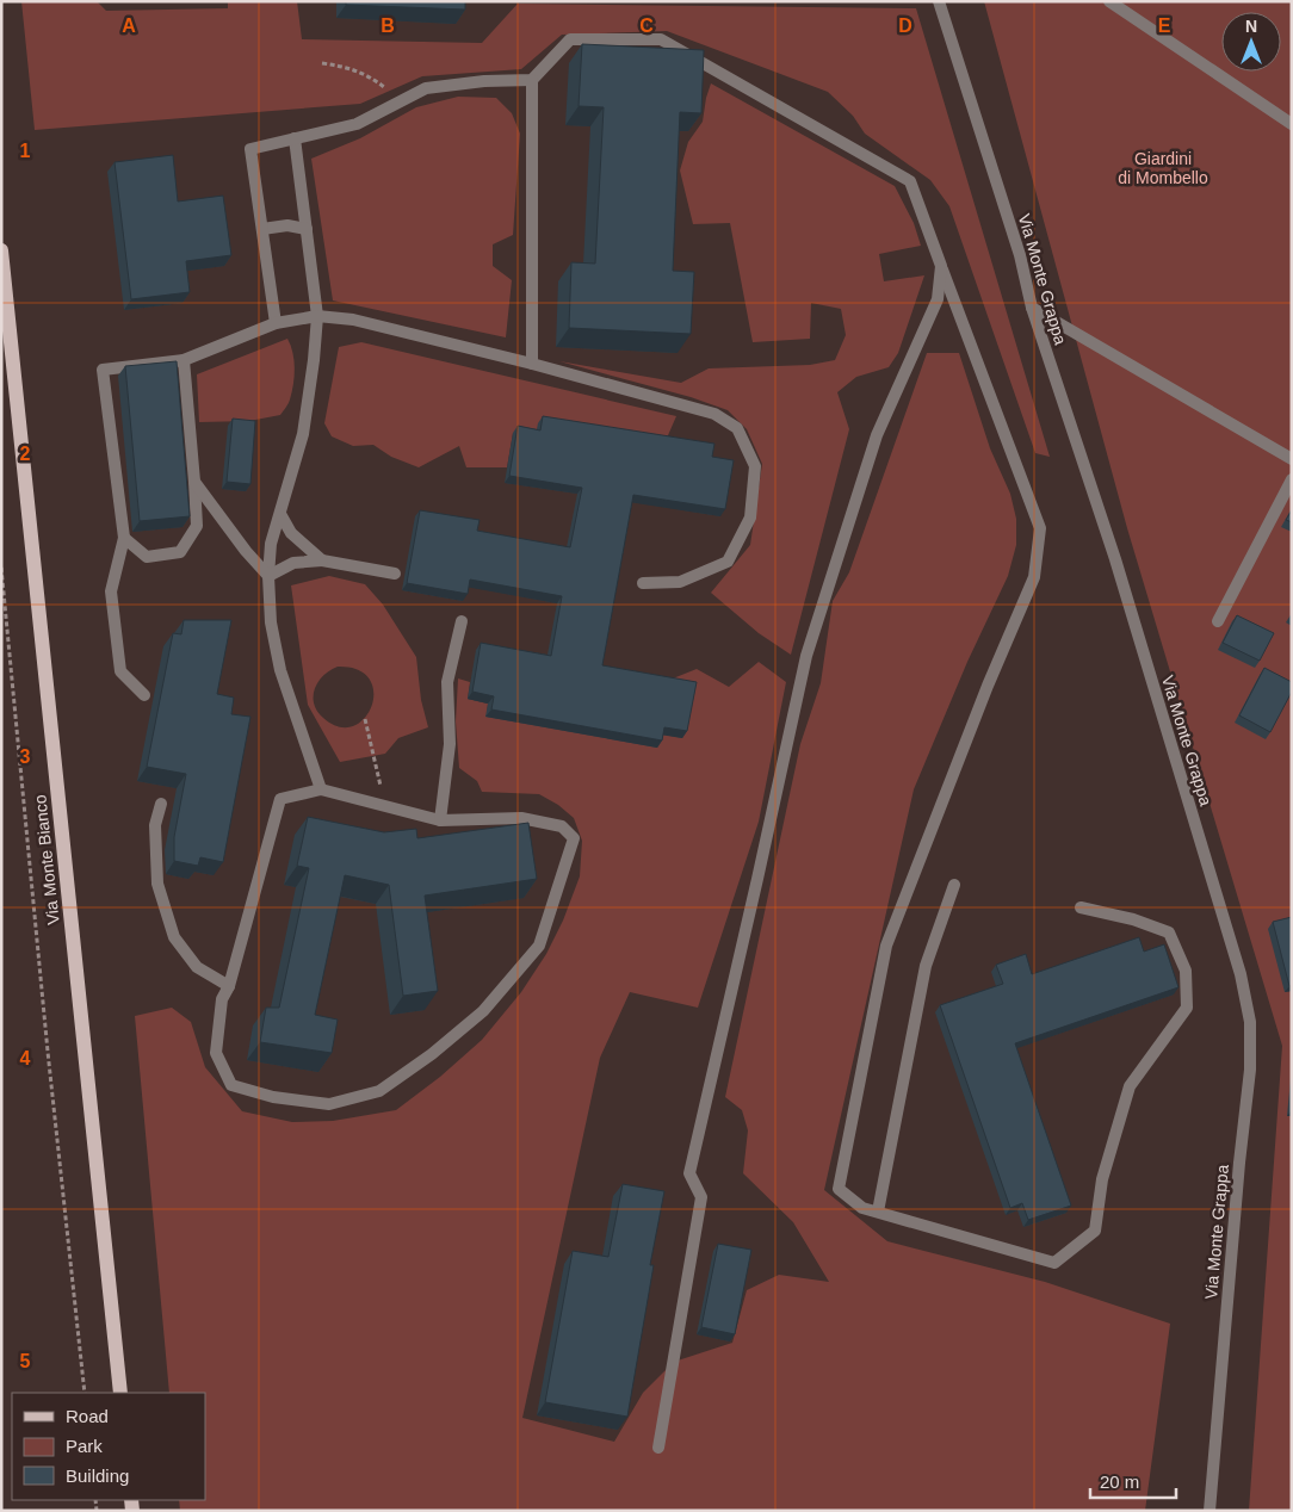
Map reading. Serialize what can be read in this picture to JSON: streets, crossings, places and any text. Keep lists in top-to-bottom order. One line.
{"streets":{"main road":["Via Monte Bianco"],"street":["Via Monte Grappa"]},"parks":["Giardini di Mombello"],"legend":["Road","Park","Building"],"scale_bar":"20 m","north":"top","grid":{"columns":["A","B","C","D","E"],"rows":["1","2","3","4","5"]}}
